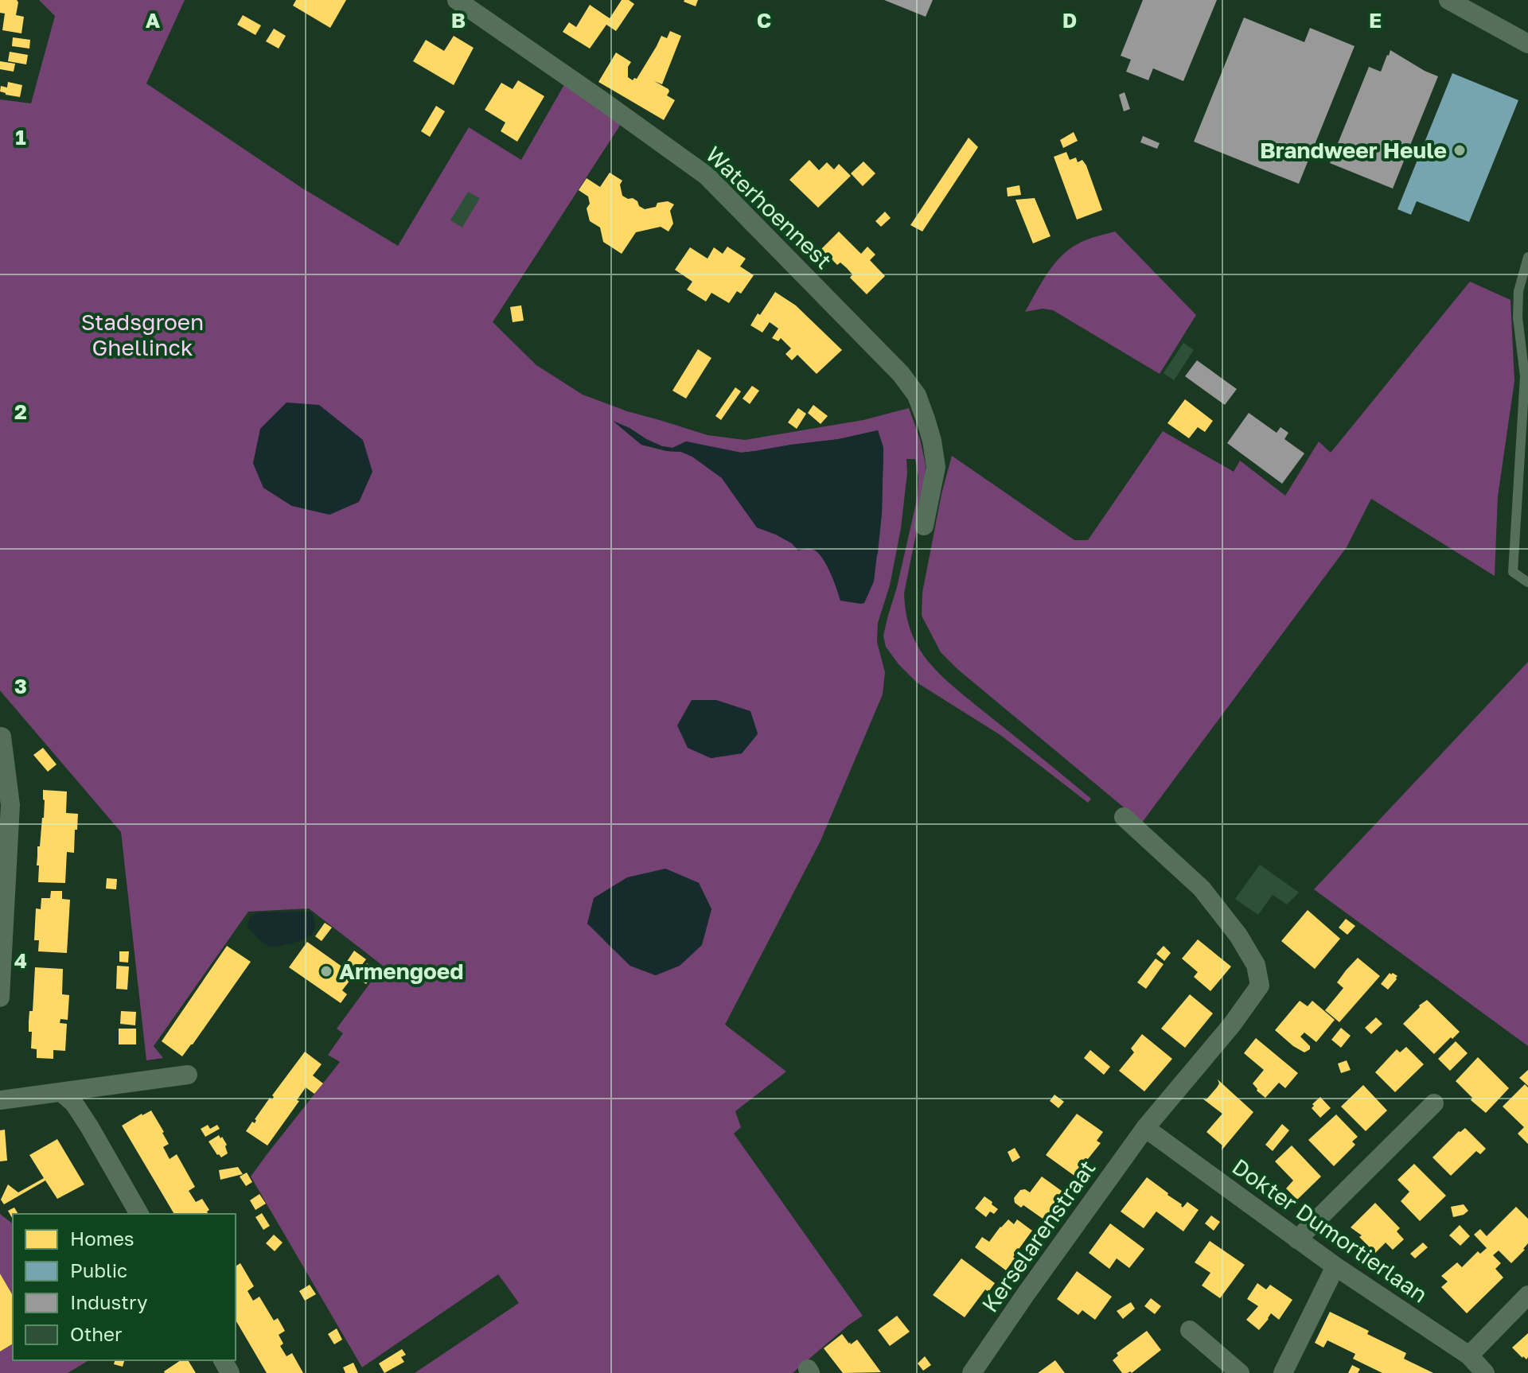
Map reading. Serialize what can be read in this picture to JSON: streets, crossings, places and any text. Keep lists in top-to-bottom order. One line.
{"streets":{"street":["Waterhoennest","Dokter Dumortierlaan","Kerselarenstraat"]},"crossings":[["Dokter Dumortierlaan","Kerselarenstraat"]],"parks":["Stadsgroen Ghellinck"],"places":["Brandweer Heule","Armengoed"],"legend":["Homes","Public","Industry","Other"],"grid":{"columns":["A","B","C","D","E"],"rows":["1","2","3","4"]}}
